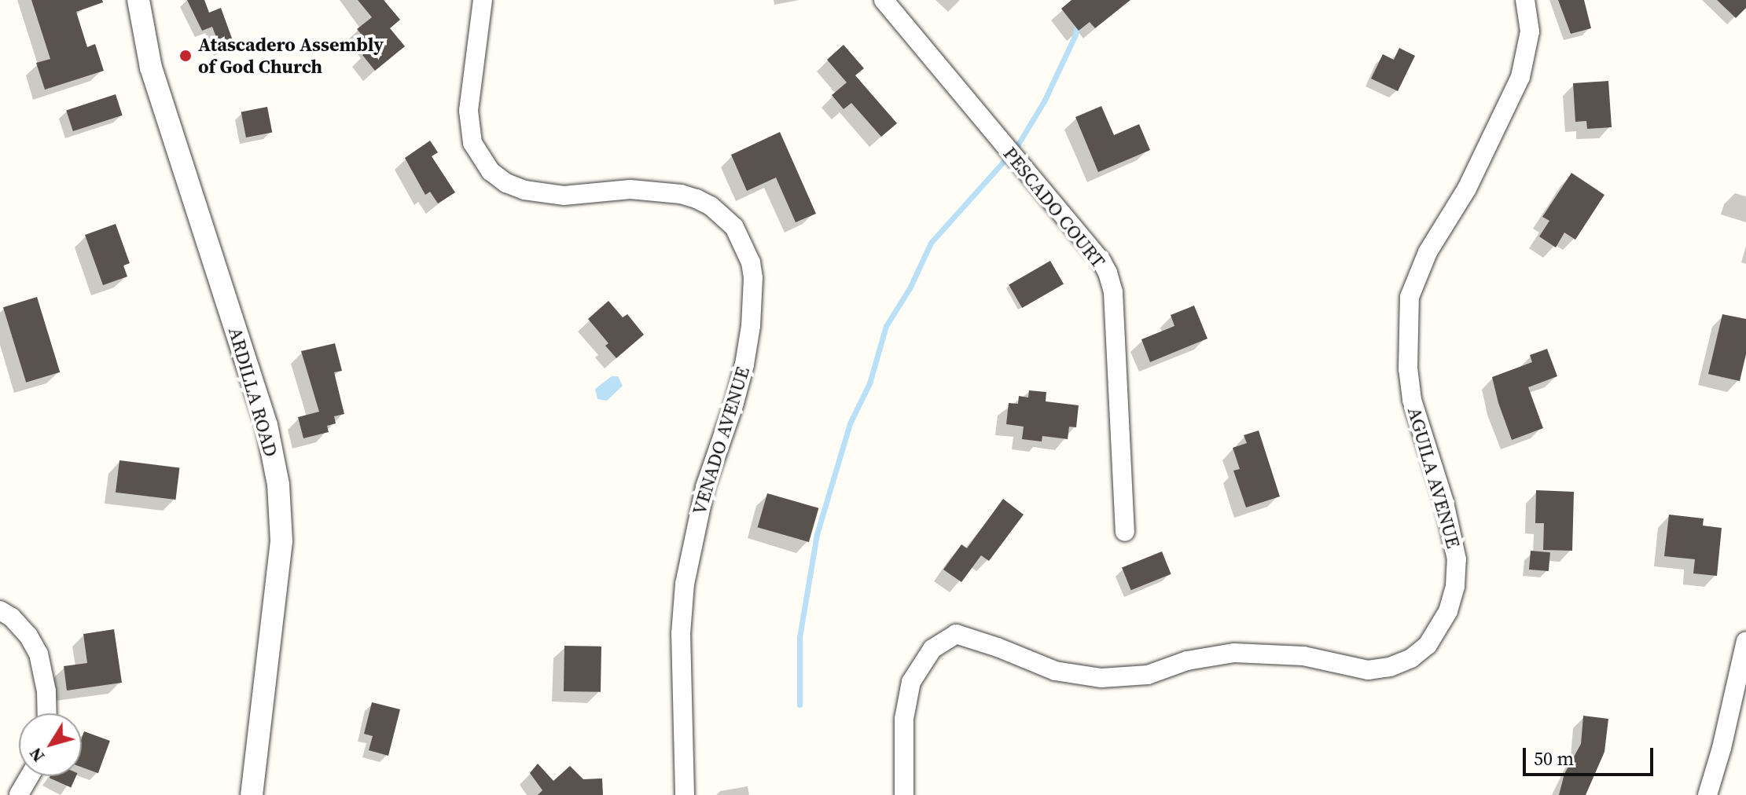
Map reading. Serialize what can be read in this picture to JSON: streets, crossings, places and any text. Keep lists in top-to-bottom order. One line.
{"streets":{"street":["PESCADO COURT","ARDILLA ROAD","VENADO AVENUE","AGUILA AVENUE"]},"places":["Atascadero Assembly of God Church"],"scale_bar":"50 m","north":"bottom left"}
